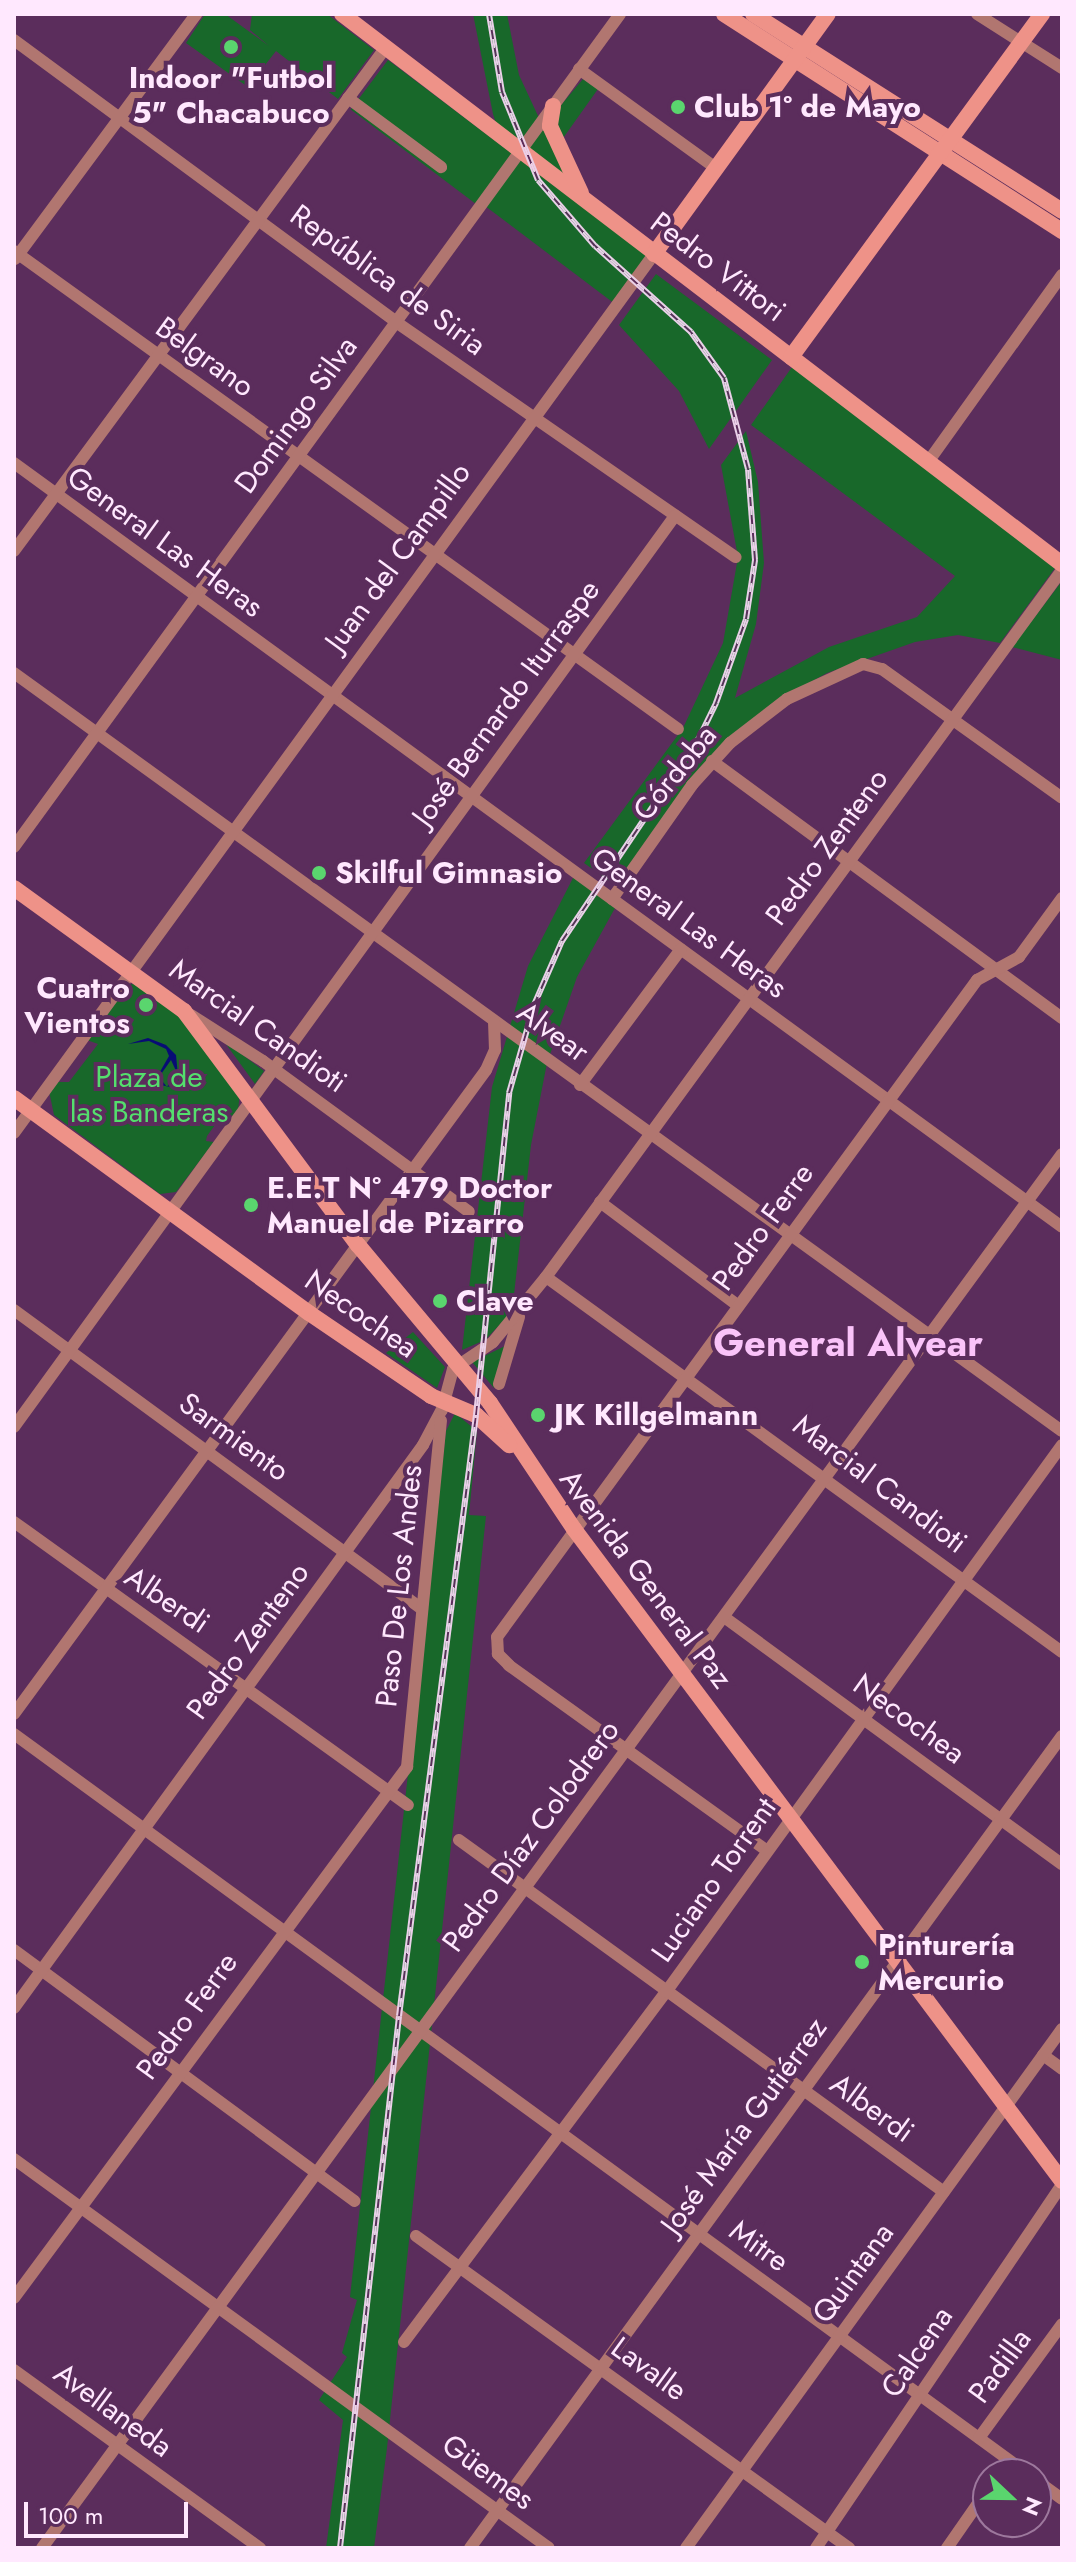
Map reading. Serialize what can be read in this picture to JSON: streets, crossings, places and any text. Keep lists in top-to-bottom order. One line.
{"streets":{"main road":["Pedro Vittori","Juan del Campillo","Marcial Candioti","Necochea","Avenida General Paz"],"street":["República de Siria","Belgrano","Domingo Silva","General Las Heras","José Bernardo Iturraspe","Córdoba","Pedro Zenteno","Alvear","Pedro Ferre","Sarmiento","Paso De Los Andes","Alberdi","Pedro Díaz Colodrero","Luciano Torrent","José María Gutiérrez","Mitre","Quintana","Calcena","Padilla","Lavalle","Avellaneda","Güemes"]},"crossings":[["Pedro Vittori","Domingo Silva"],["Pedro Vittori","Juan del Campillo"],["Pedro Vittori","Pedro Zenteno"],["República de Siria","Domingo Silva"],["República de Siria","Juan del Campillo"],["República de Siria","José Bernardo Iturraspe"],["Belgrano","Domingo Silva"],["Belgrano","Juan del Campillo"],["Belgrano","José Bernardo Iturraspe"],["Domingo Silva","General Las Heras"],["Domingo Silva","Alvear"],["General Las Heras","Juan del Campillo"],["General Las Heras","José Bernardo Iturraspe"],["General Las Heras","Córdoba"],["General Las Heras","Pedro Zenteno"],["General Las Heras","Pedro Ferre"],["General Las Heras","Pedro Díaz Colodrero"],["Juan del Campillo","Marcial Candioti"],["Juan del Campillo","Alvear"],["Juan del Campillo","Necochea"],["José Bernardo Iturraspe","Marcial Candioti"],["José Bernardo Iturraspe","Alvear"],["José Bernardo Iturraspe","Necochea"],["José Bernardo Iturraspe","Sarmiento"],["José Bernardo Iturraspe","Avenida General Paz"],["Córdoba","Pedro Zenteno"],["Pedro Zenteno","Marcial Candioti"],["Pedro Zenteno","Alvear"],["Pedro Zenteno","Necochea"],["Pedro Zenteno","Sarmiento"],["Pedro Zenteno","Avenida General Paz"],["Pedro Zenteno","Paso De Los Andes"],["Pedro Zenteno","Alberdi"],["Pedro Zenteno","Mitre"],["Marcial Candioti","Pedro Ferre"],["Marcial Candioti","Avenida General Paz"],["Marcial Candioti","Pedro Díaz Colodrero"],["Marcial Candioti","Luciano Torrent"],["Alvear","Pedro Ferre"],["Alvear","Pedro Díaz Colodrero"],["Pedro Ferre","Avenida General Paz"],["Pedro Ferre","Paso De Los Andes"],["Pedro Ferre","Alberdi"],["Pedro Ferre","Pedro Díaz Colodrero"],["Pedro Ferre","Mitre"],["Pedro Ferre","Güemes"],["Necochea","Avenida General Paz"],["Necochea","Paso De Los Andes"],["Necochea","Pedro Díaz Colodrero"],["Necochea","Luciano Torrent"],["Necochea","José María Gutiérrez"],["Sarmiento","Paso De Los Andes"],["Avenida General Paz","Pedro Díaz Colodrero"],["Avenida General Paz","Luciano Torrent"],["Avenida General Paz","José María Gutiérrez"],["Avenida General Paz","Quintana"],["Avenida General Paz","Calcena"],["Alberdi","Pedro Díaz Colodrero"],["Alberdi","Luciano Torrent"],["Alberdi","José María Gutiérrez"],["Alberdi","Quintana"],["Pedro Díaz Colodrero","Mitre"],["Pedro Díaz Colodrero","Avellaneda"],["Pedro Díaz Colodrero","Güemes"],["Luciano Torrent","Mitre"],["Luciano Torrent","Lavalle"],["José María Gutiérrez","Mitre"],["José María Gutiérrez","Lavalle"],["José María Gutiérrez","Güemes"],["Mitre","Quintana"],["Mitre","Calcena"],["Mitre","Padilla"],["Quintana","Lavalle"],["Calcena","Lavalle"]],"districts":["General Alvear"],"parks":["Plaza de las Banderas"],"places":["Indoor \"Futbol 5\" Chacabuco","Club 1º de Mayo","Skilful Gimnasio","Cuatro Vientos","E.E.T N° 479 Doctor Manuel de Pizarro","Clave","JK Killgelmann","Pinturería Mercurio"],"scale_bar":"100 m","north":"right"}
